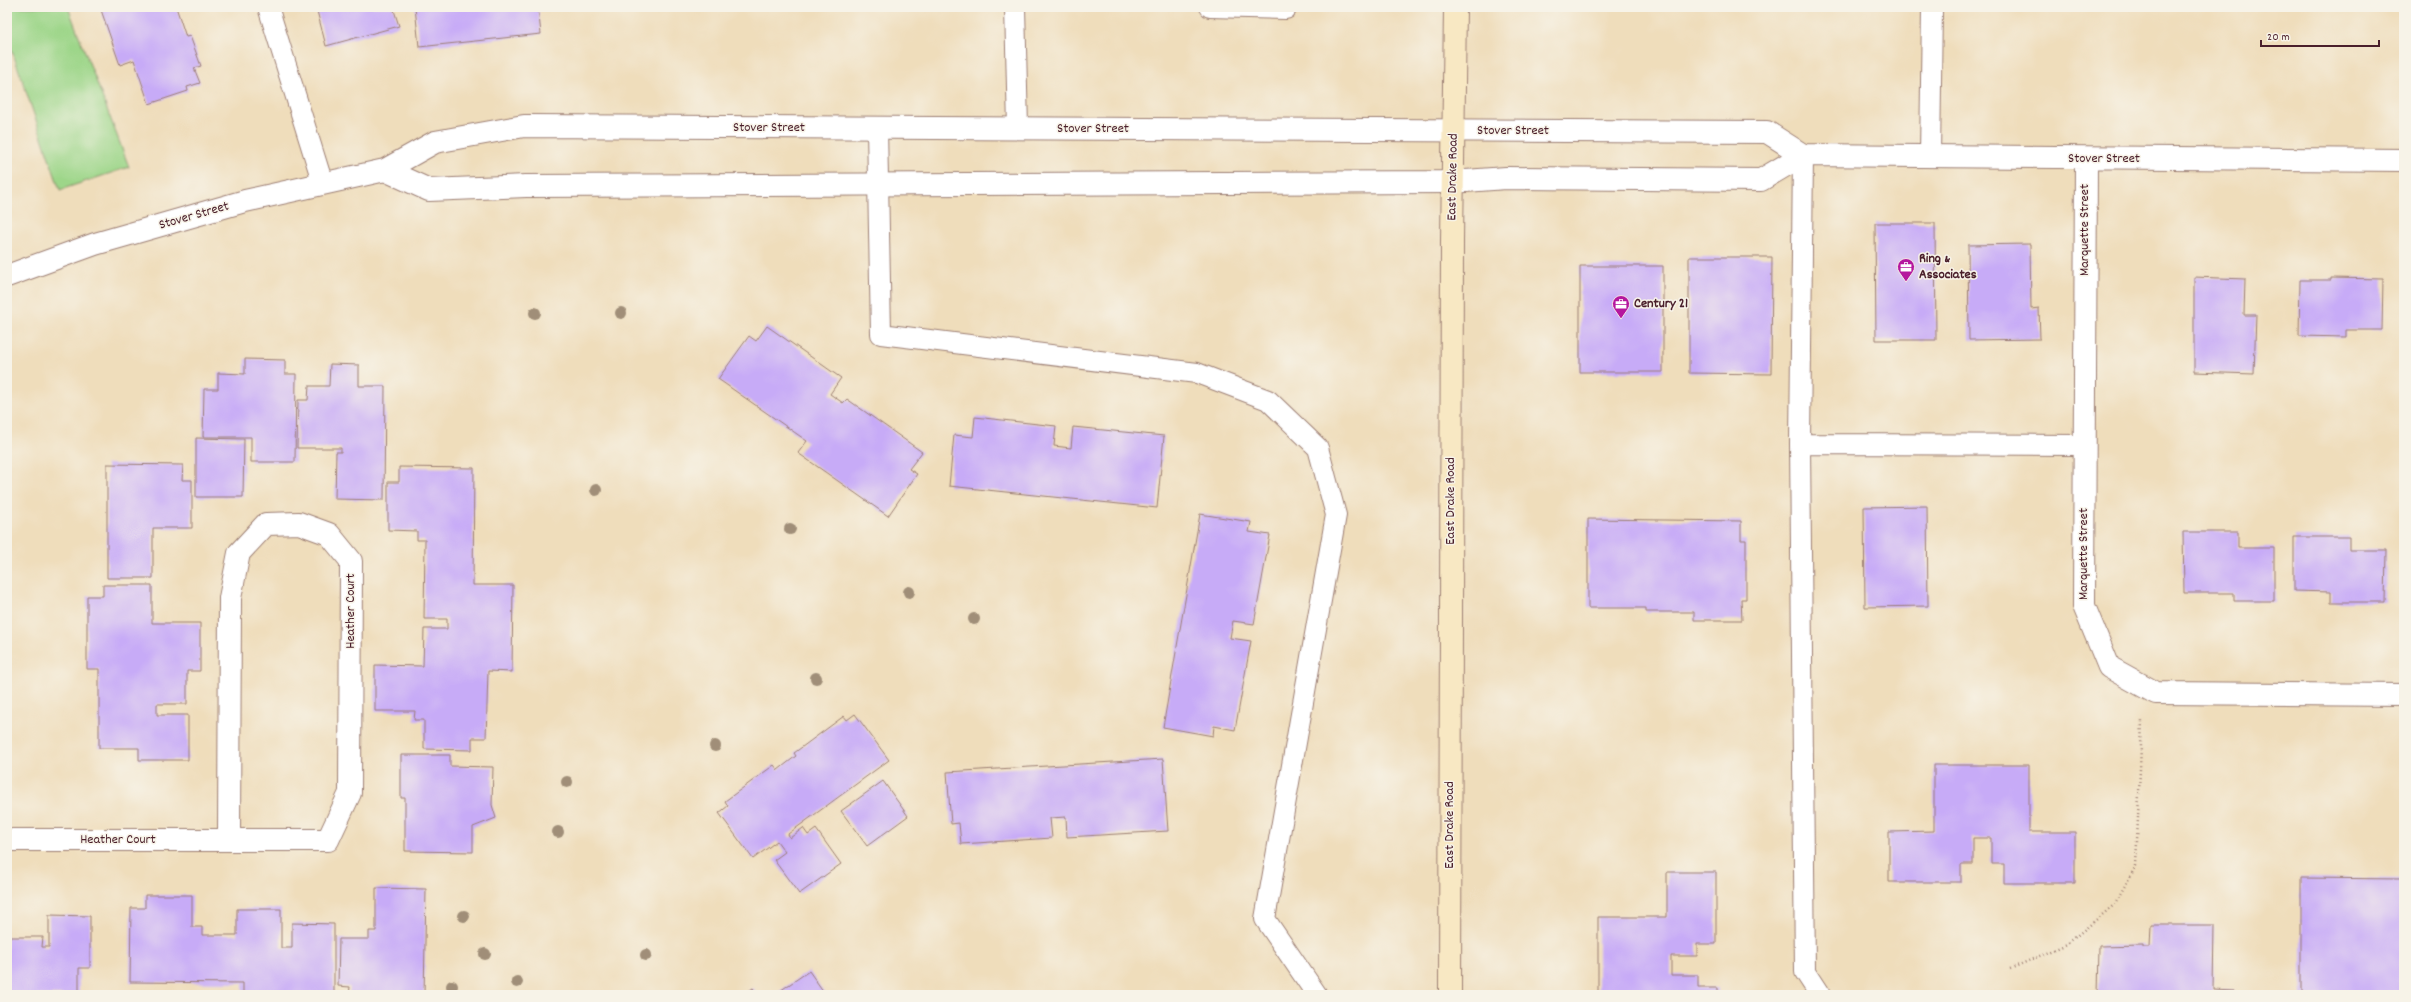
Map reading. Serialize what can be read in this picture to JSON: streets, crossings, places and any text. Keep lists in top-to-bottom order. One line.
{"streets":{"main road":["East Drake Road"],"street":["Stover Street","Marquette Street","Heather Court"]},"crossings":[["Stover Street","East Drake Road"],["Stover Street","Marquette Street"]],"places":{"office":["Ring & Associates","Century 21"]},"scale_bar":"20 m"}
